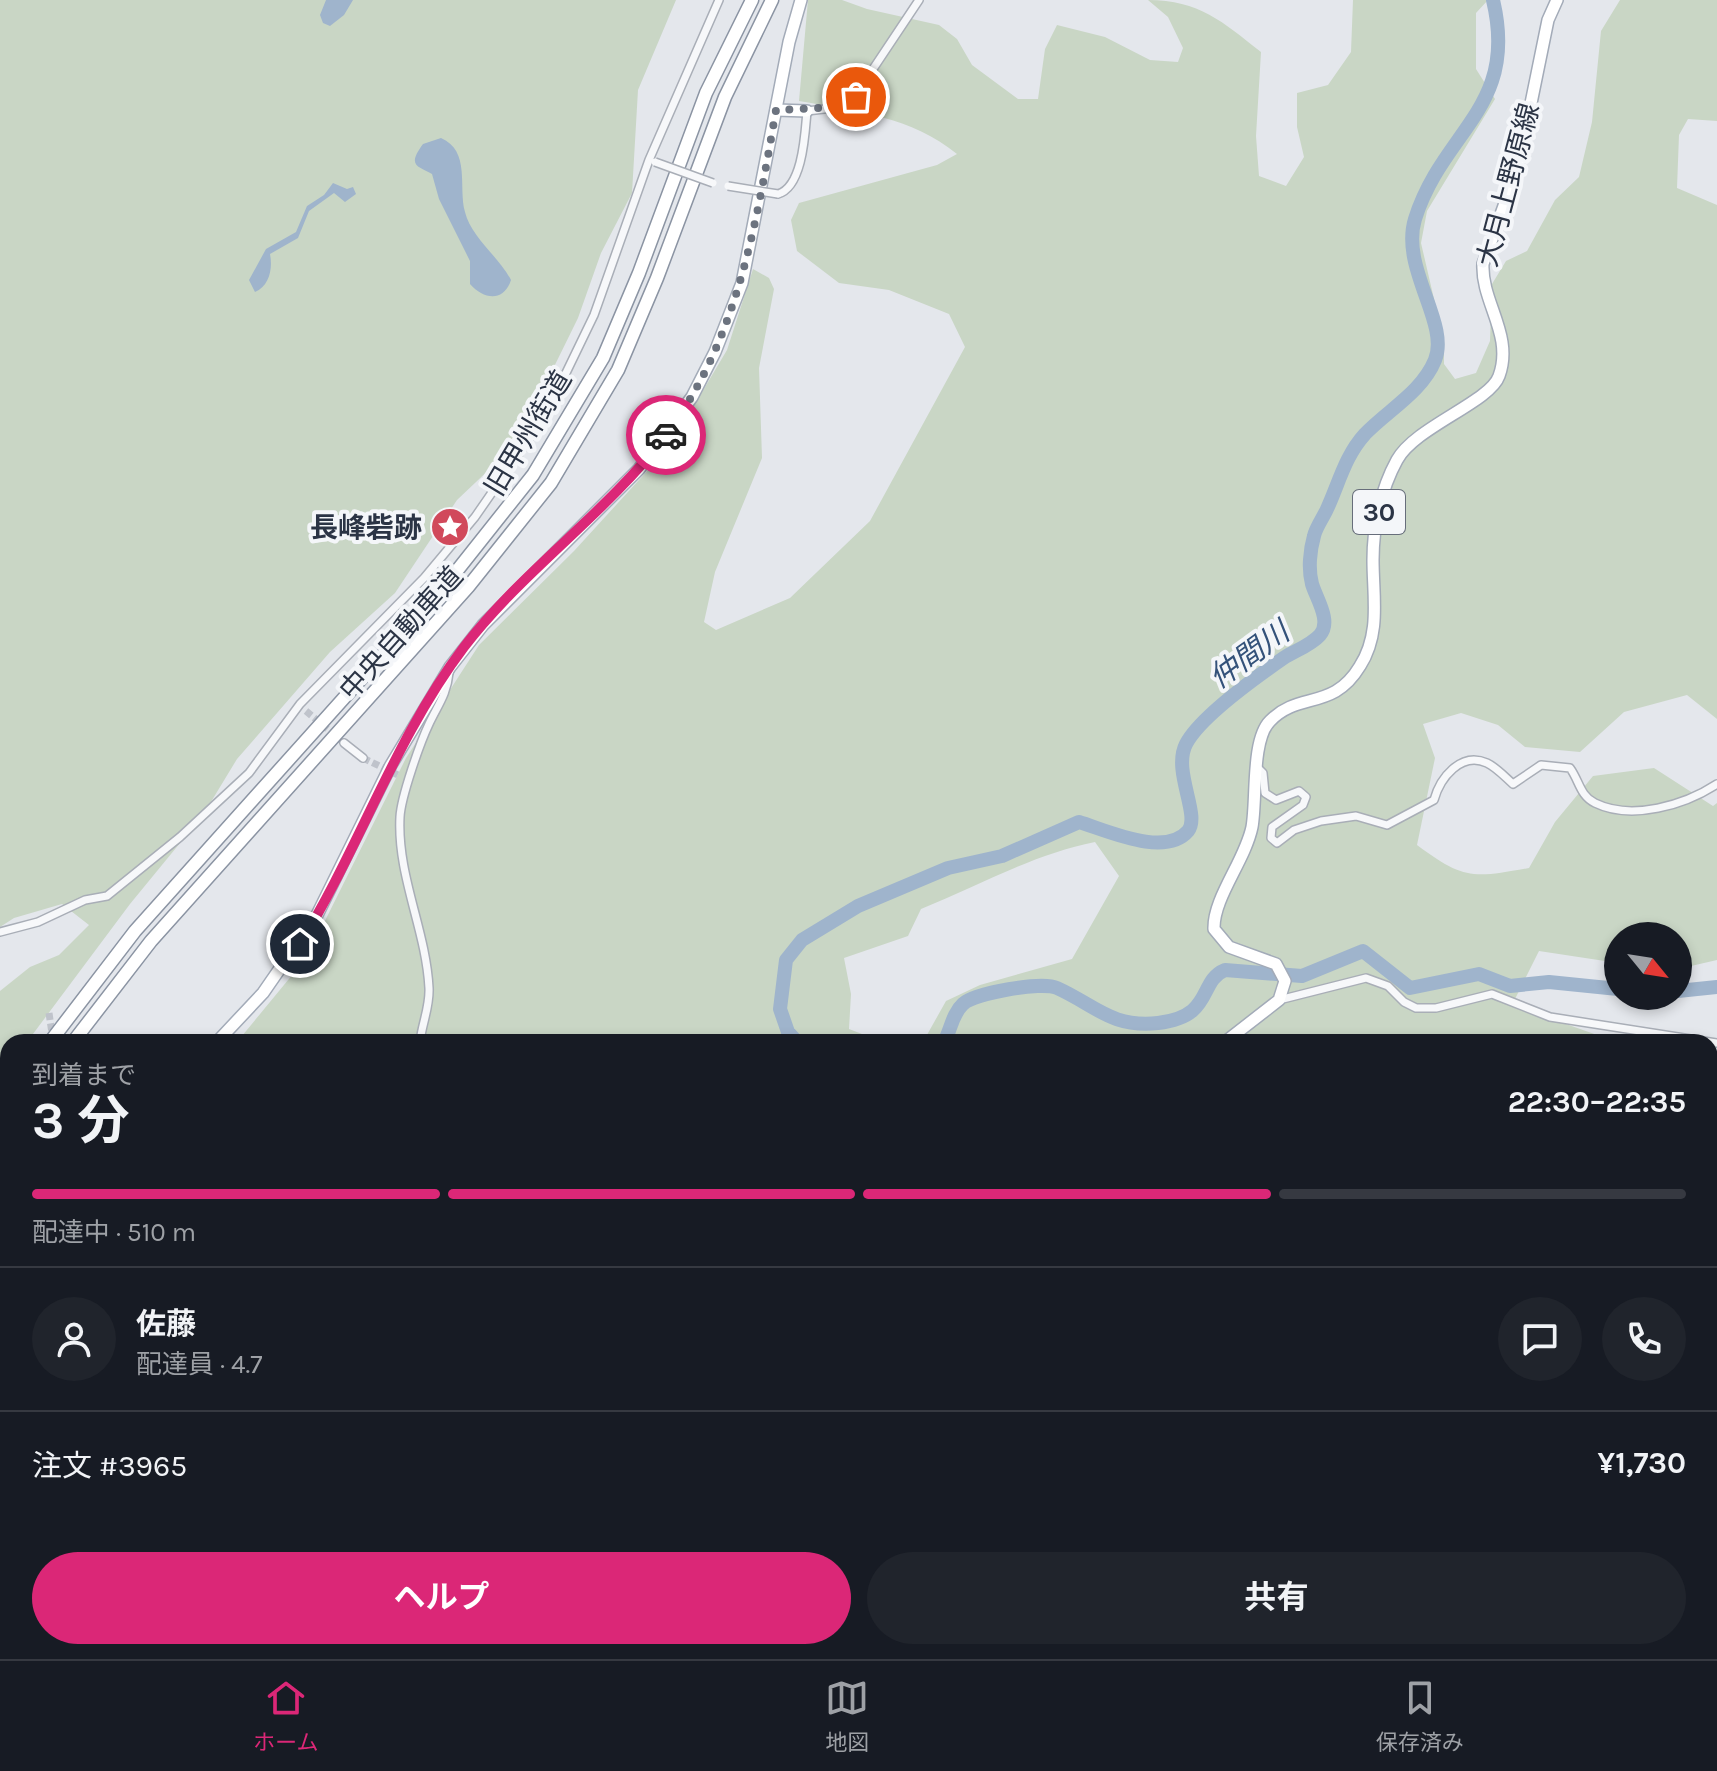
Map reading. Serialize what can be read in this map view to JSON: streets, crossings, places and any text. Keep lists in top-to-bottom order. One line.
{"streets":{"highway":["中央自動車道"],"main road":["大月上野原線","30"],"street":["旧甲州街道"]},"water":["仲間川"],"places":{"place":["長峰砦跡"]},"north":"bottom right","page":{"heading":["3 分","到着まで","22:30–22:35"],"panel":["佐藤","配達員 · 4.7","注文 #3965","¥1,730"],"bar":"配達中 · 510 m","buttons":["ヘルプ","共有"],"tabs":["ホーム","地図","保存済み"]}}
